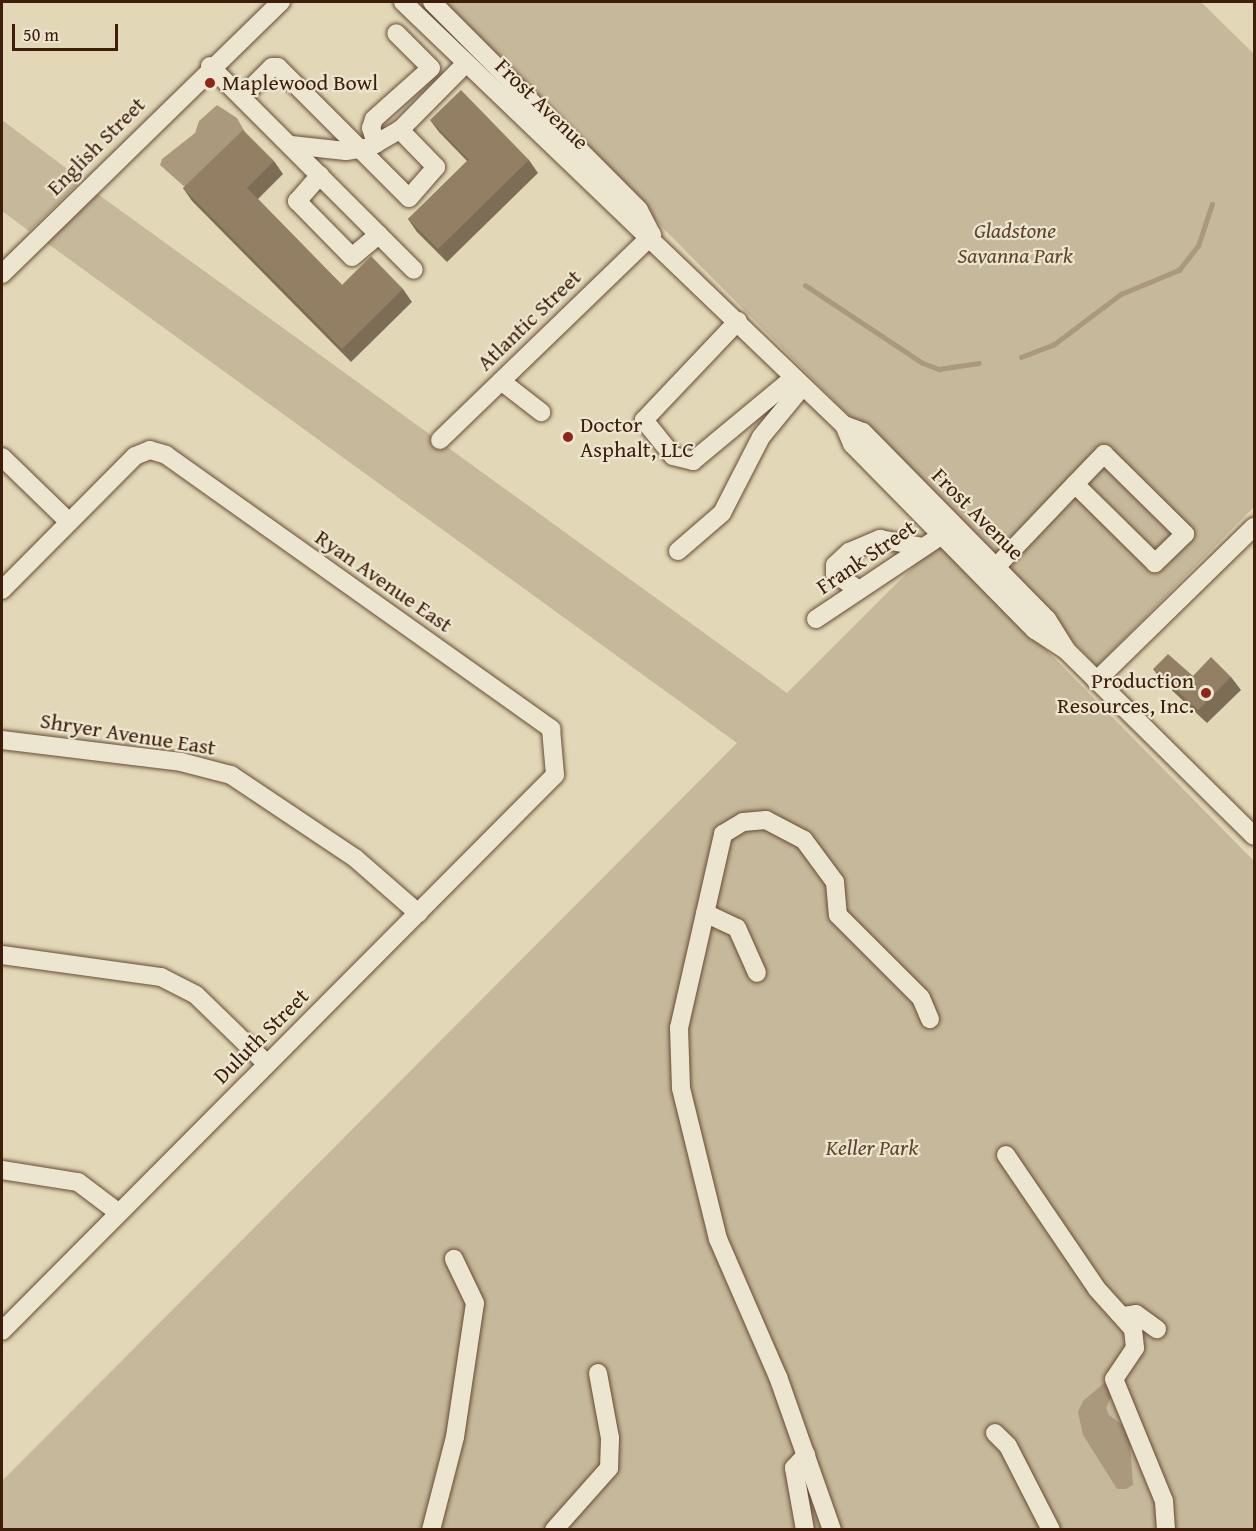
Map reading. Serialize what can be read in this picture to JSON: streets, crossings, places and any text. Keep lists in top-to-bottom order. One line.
{"streets":{"street":["Frost Avenue","English Street","Atlantic Street","Frank Street","Ryan Avenue East","Shryer Avenue East","Duluth Street"]},"crossings":[["Frost Avenue","Atlantic Street"],["Frost Avenue","Frank Street"],["Ryan Avenue East","Duluth Street"],["Shryer Avenue East","Duluth Street"]],"parks":["Gladstone Savanna Park","Keller Park"],"places":["Maplewood Bowl","Doctor Asphalt, LLC","Production Resources, Inc."],"scale_bar":"50 m"}
